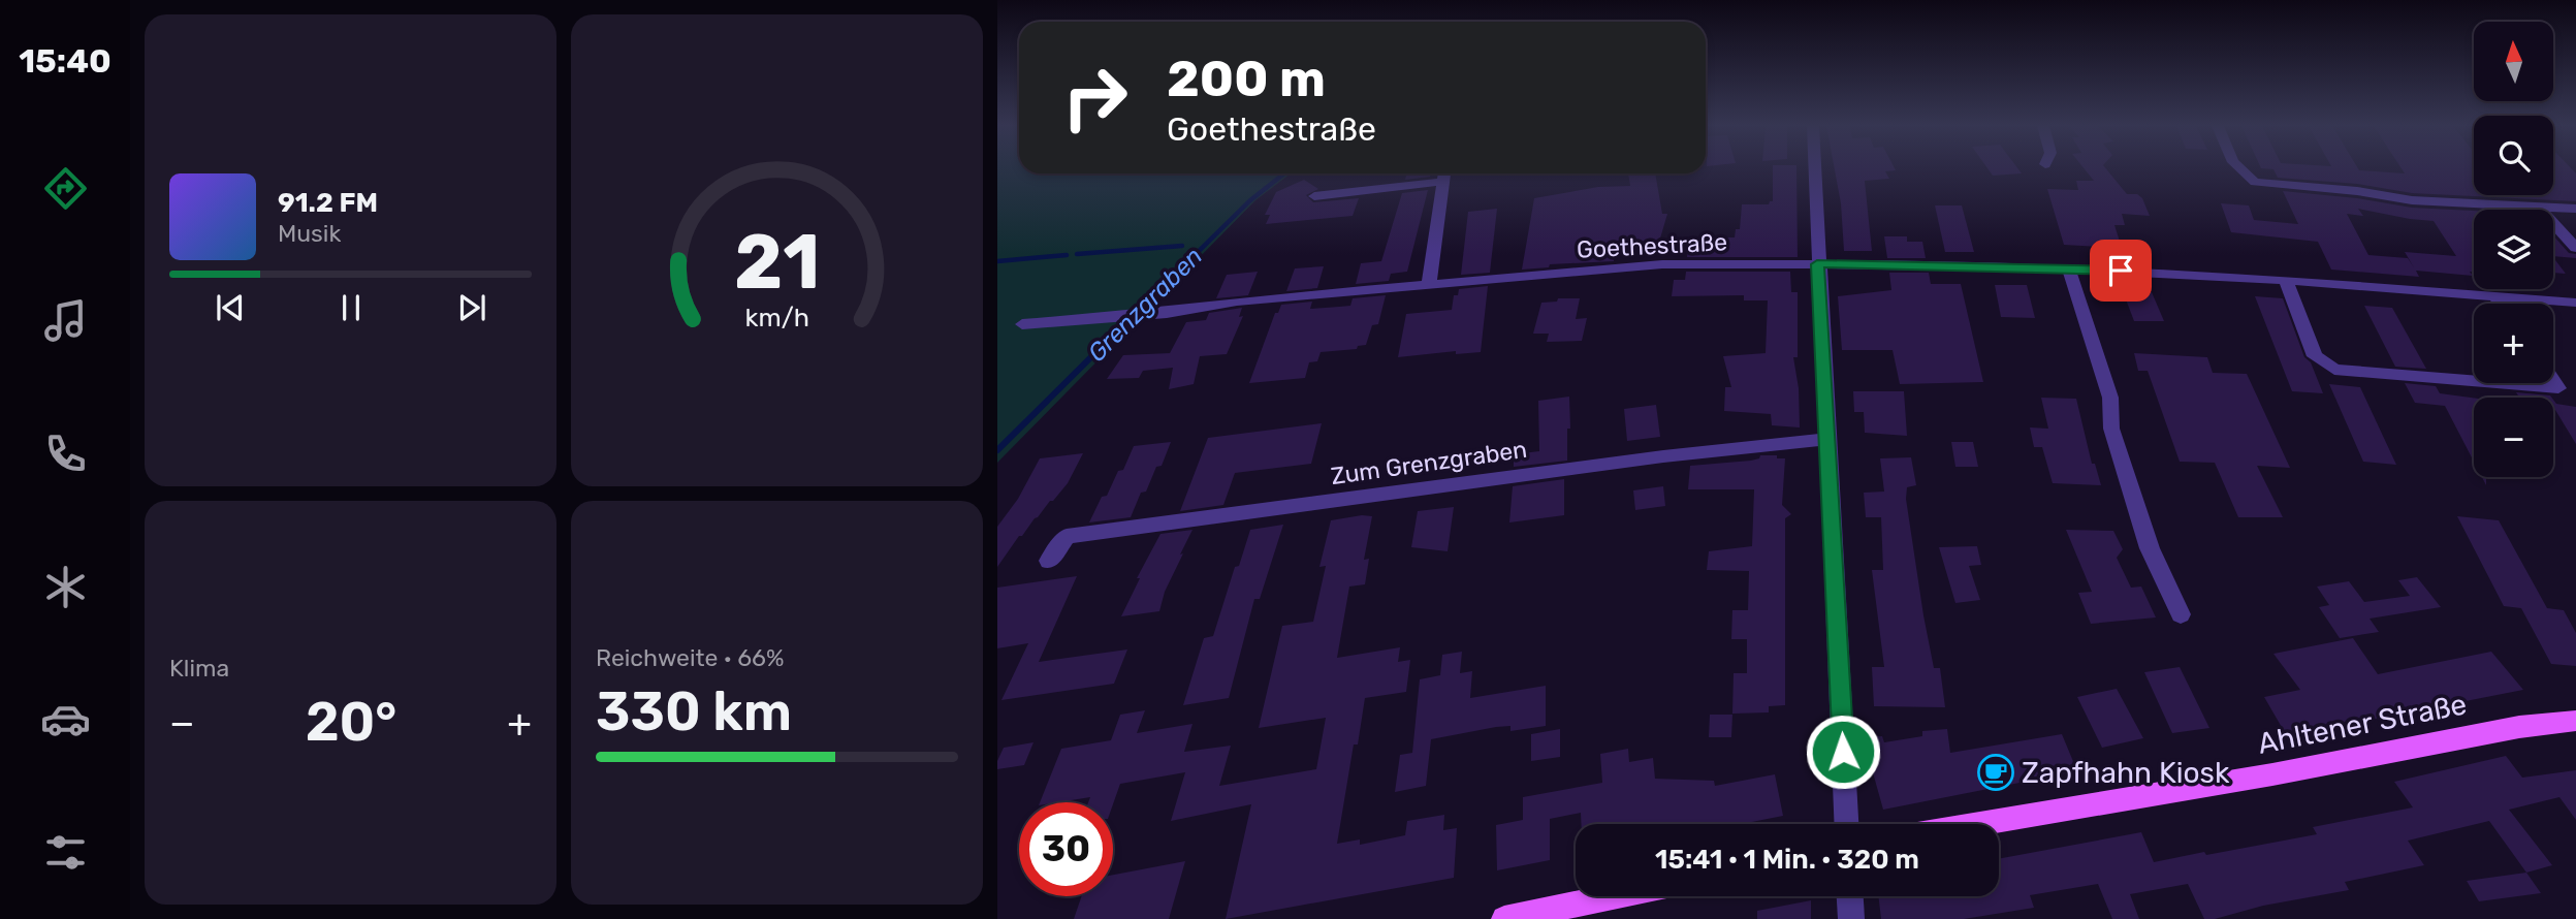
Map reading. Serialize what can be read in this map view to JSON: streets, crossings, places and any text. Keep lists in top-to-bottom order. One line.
{"streets":{"main road":["Ahltener Straße"],"street":["Goethestraße","Zum Grenzgraben"]},"water":["Grenzgraben"],"places":{"cafe":["Zapfhahn Kiosk"]},"north":"top","page":{"tabs":"15:40","map_buttons":["+","−"],"turn":["200 m","Goethestraße"],"song":["91.2 FM","Musik"],"tile":["Klima",["Reichweite · 66%","330 km"]],"heat":["−","20°","+"],"limit":"30","trip":"15:41 · 1 Min. · 320 m","gauge":["21","km/h"]}}
